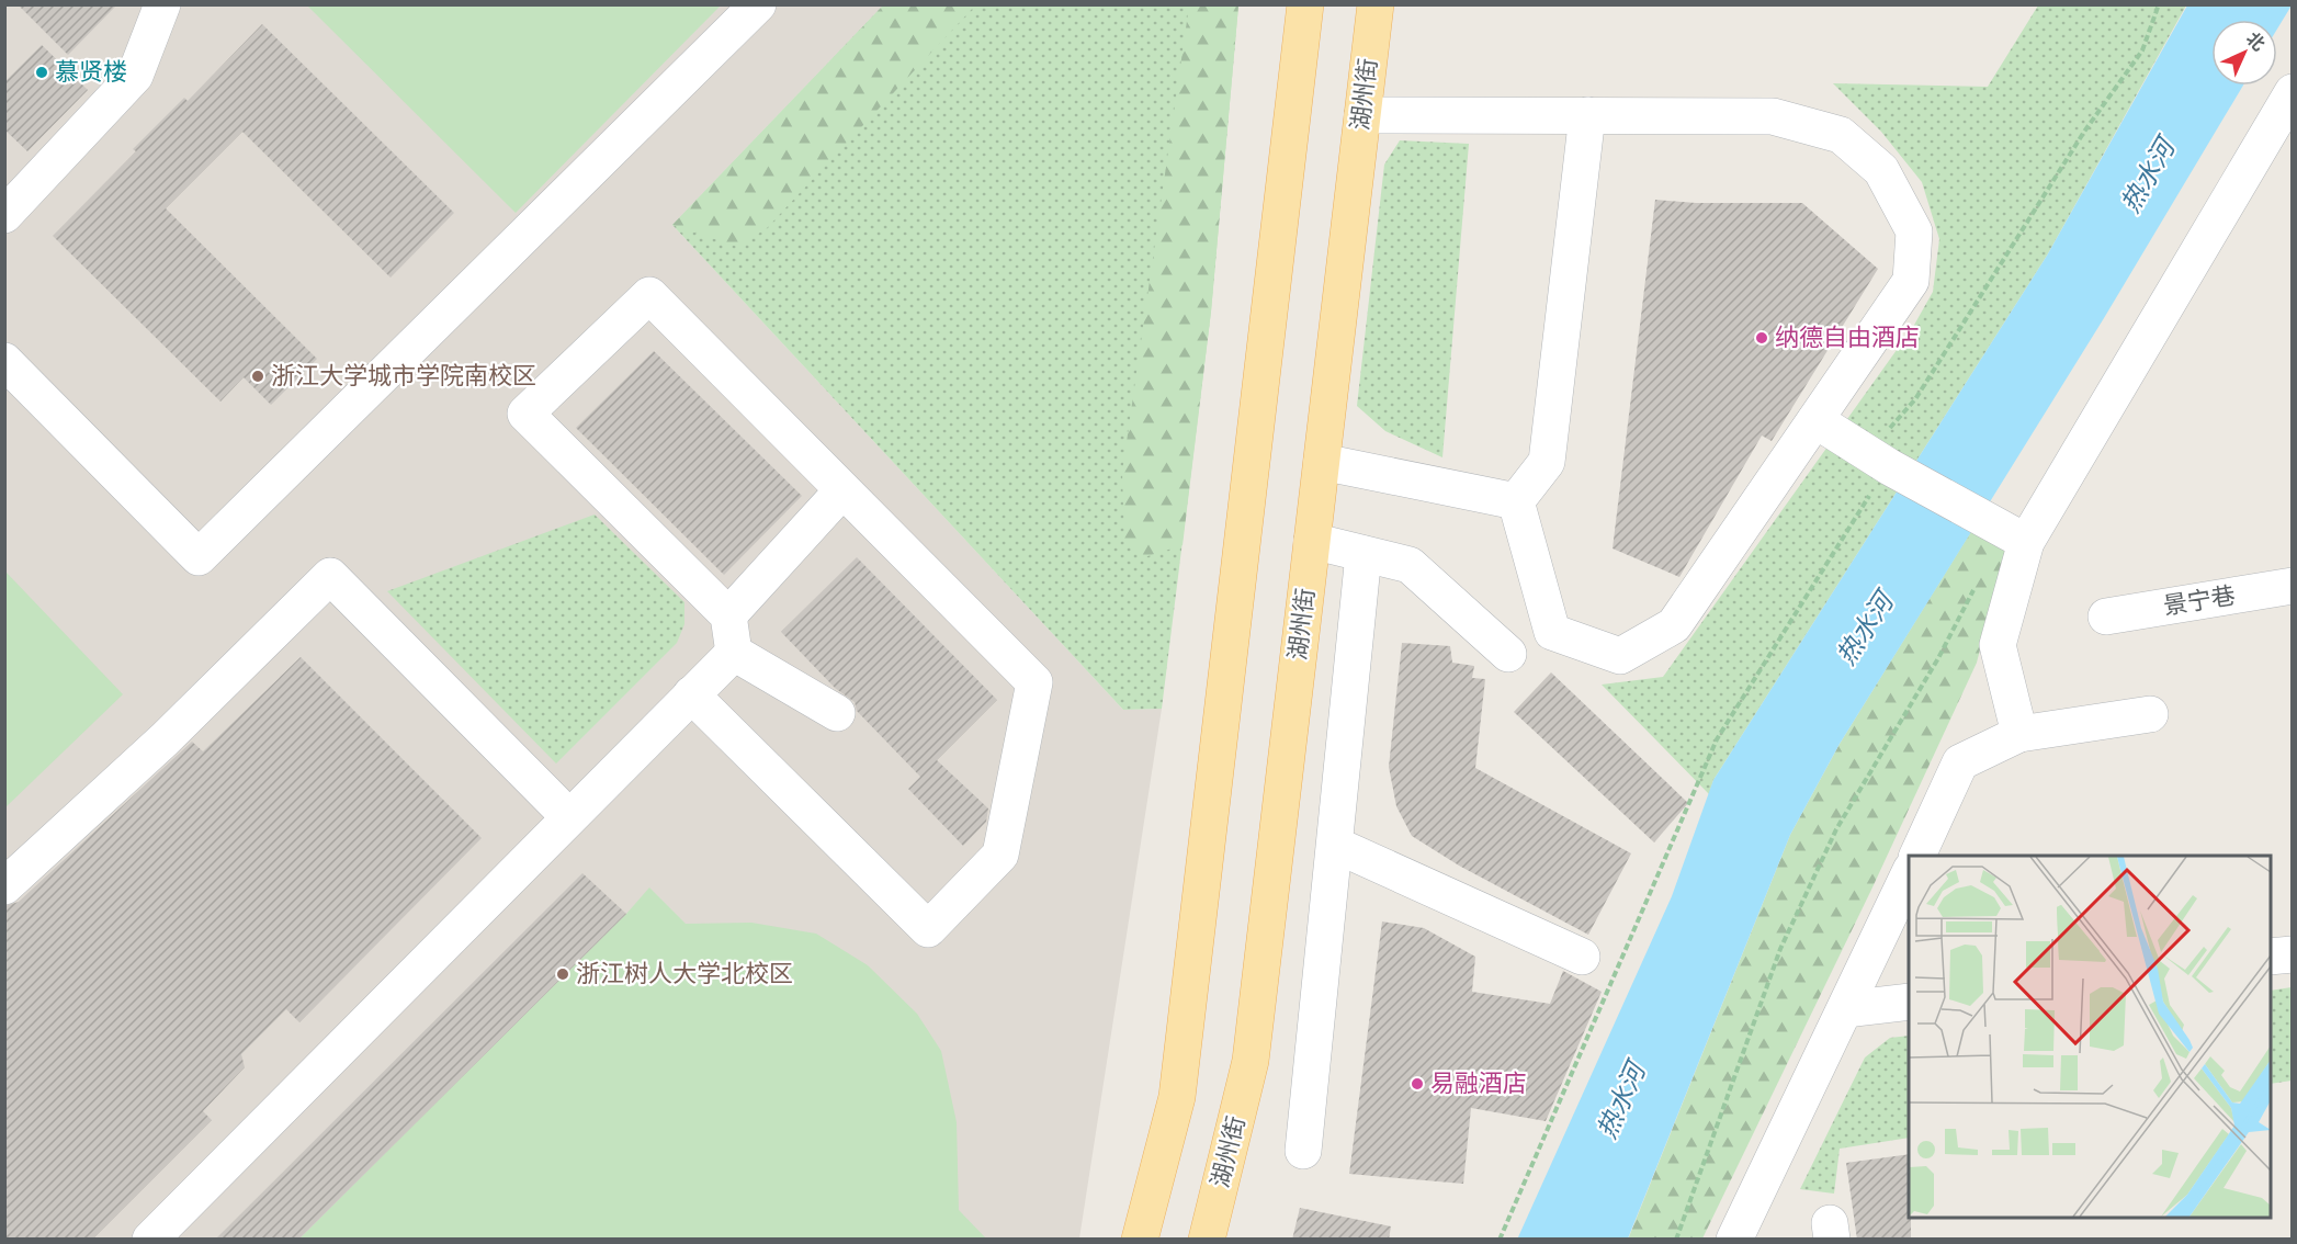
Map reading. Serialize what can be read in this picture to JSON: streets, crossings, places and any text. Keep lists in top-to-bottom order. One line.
{"streets":{"main road":["湖州街"],"street":["景宁巷"]},"water":["热水河"],"places":["慕贤楼","纳德自由酒店","浙江大学城市学院南校区","浙江树人大学北校区","易融酒店"],"north":"top right"}
